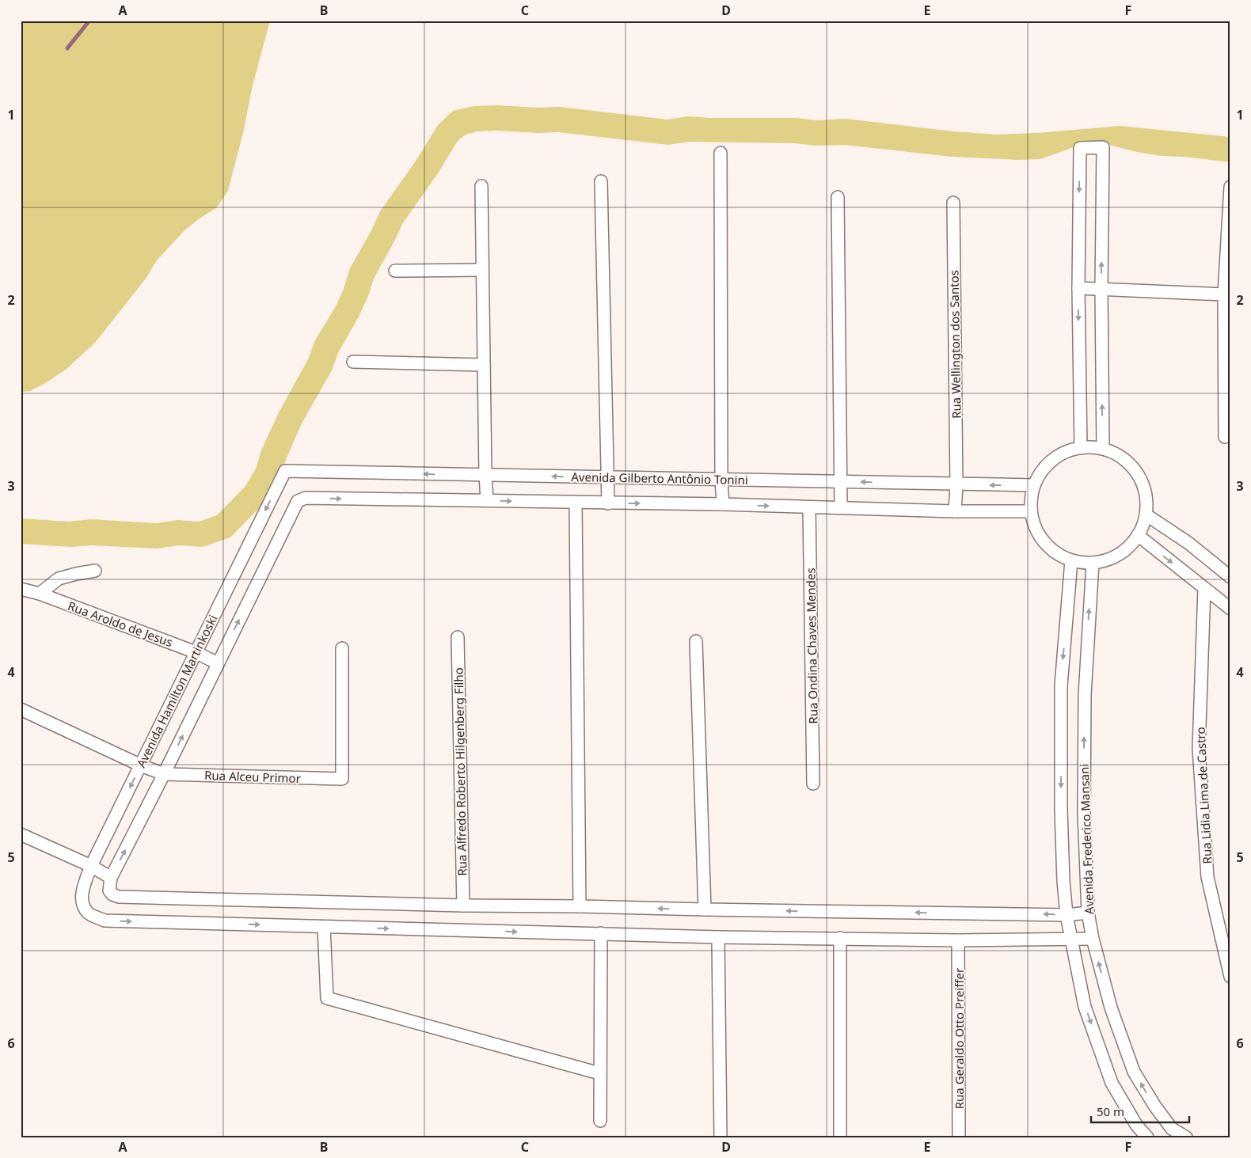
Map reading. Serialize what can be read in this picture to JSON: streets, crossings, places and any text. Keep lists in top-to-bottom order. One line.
{"streets":{"street":["Rua Wellington dos Santos","Avenida Gilberto Antônio Tonini","Rua Aroldo de Jesus","Rua Ondina Chaves Mendes","Avenida Hamilton Martinkoski","Rua Alfredo Roberto Hilgenberg Filho","Rua Alceu Primor","Rua Lidia Lima de Castro","Avenida Frederico Mansani","Rua Geraldo Otto Preiffer"]},"crossings":[["Rua Wellington dos Santos","Avenida Gilberto Antônio Tonini"],["Avenida Gilberto Antônio Tonini","Avenida Hamilton Martinkoski"],["Avenida Gilberto Antônio Tonini","Avenida Frederico Mansani"],["Rua Aroldo de Jesus","Avenida Hamilton Martinkoski"],["Avenida Hamilton Martinkoski","Rua Alfredo Roberto Hilgenberg Filho"],["Avenida Hamilton Martinkoski","Rua Alceu Primor"]],"scale_bar":"50 m","grid":{"columns":["A","B","C","D","E","F"],"rows":["1","2","3","4","5","6"]}}
